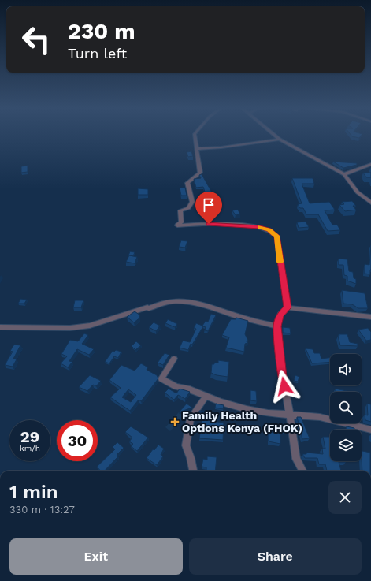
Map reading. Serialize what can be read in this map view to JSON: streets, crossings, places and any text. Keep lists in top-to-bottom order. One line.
{"places":{"health":["Family Health Options Kenya (FHOK)"]},"page":{"turn":["230 m","Turn left"],"speed":"29 km/h","limit":"30","heading":["1 min","330 m · 13:27"],"buttons":["Exit","Share"]}}
